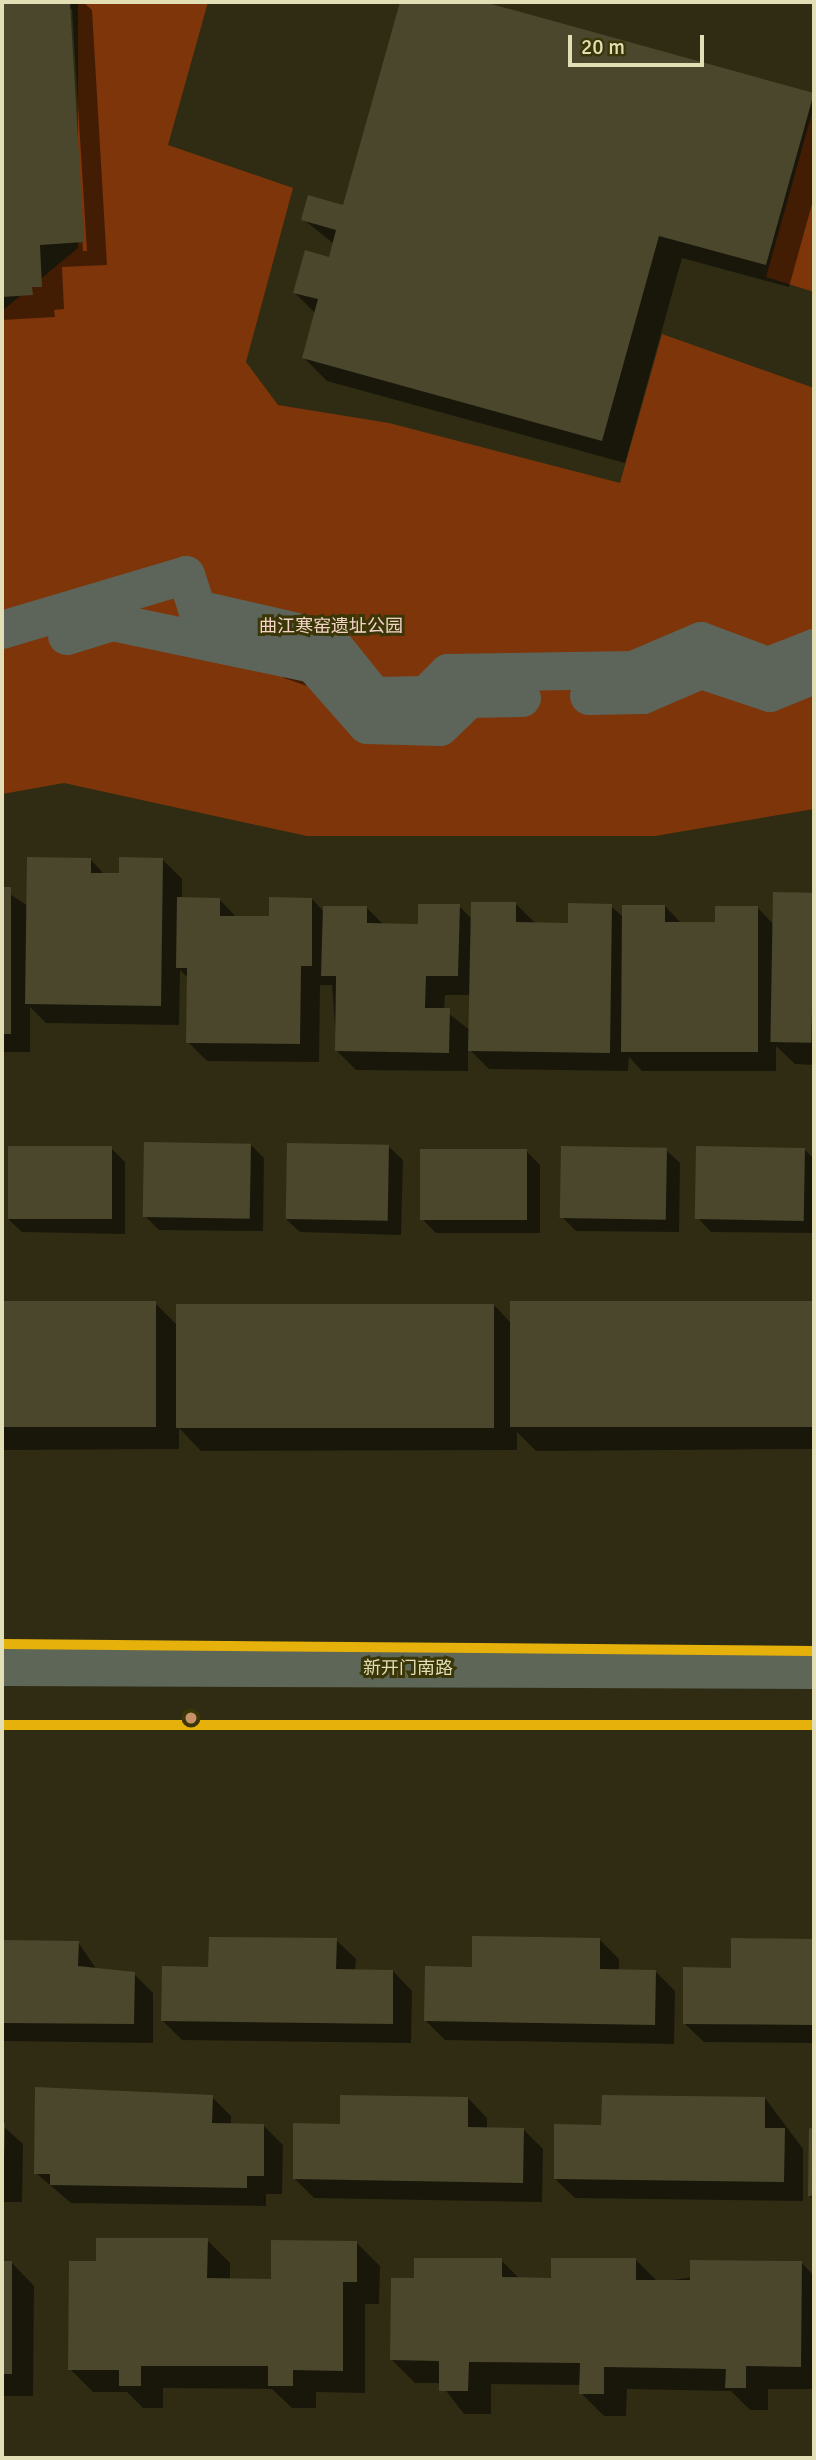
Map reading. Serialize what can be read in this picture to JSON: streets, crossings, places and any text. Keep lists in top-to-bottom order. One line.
{"streets":{"street":["新开门南路"]},"parks":["曲江寒窑遗址公园"],"scale_bar":"20 m"}
